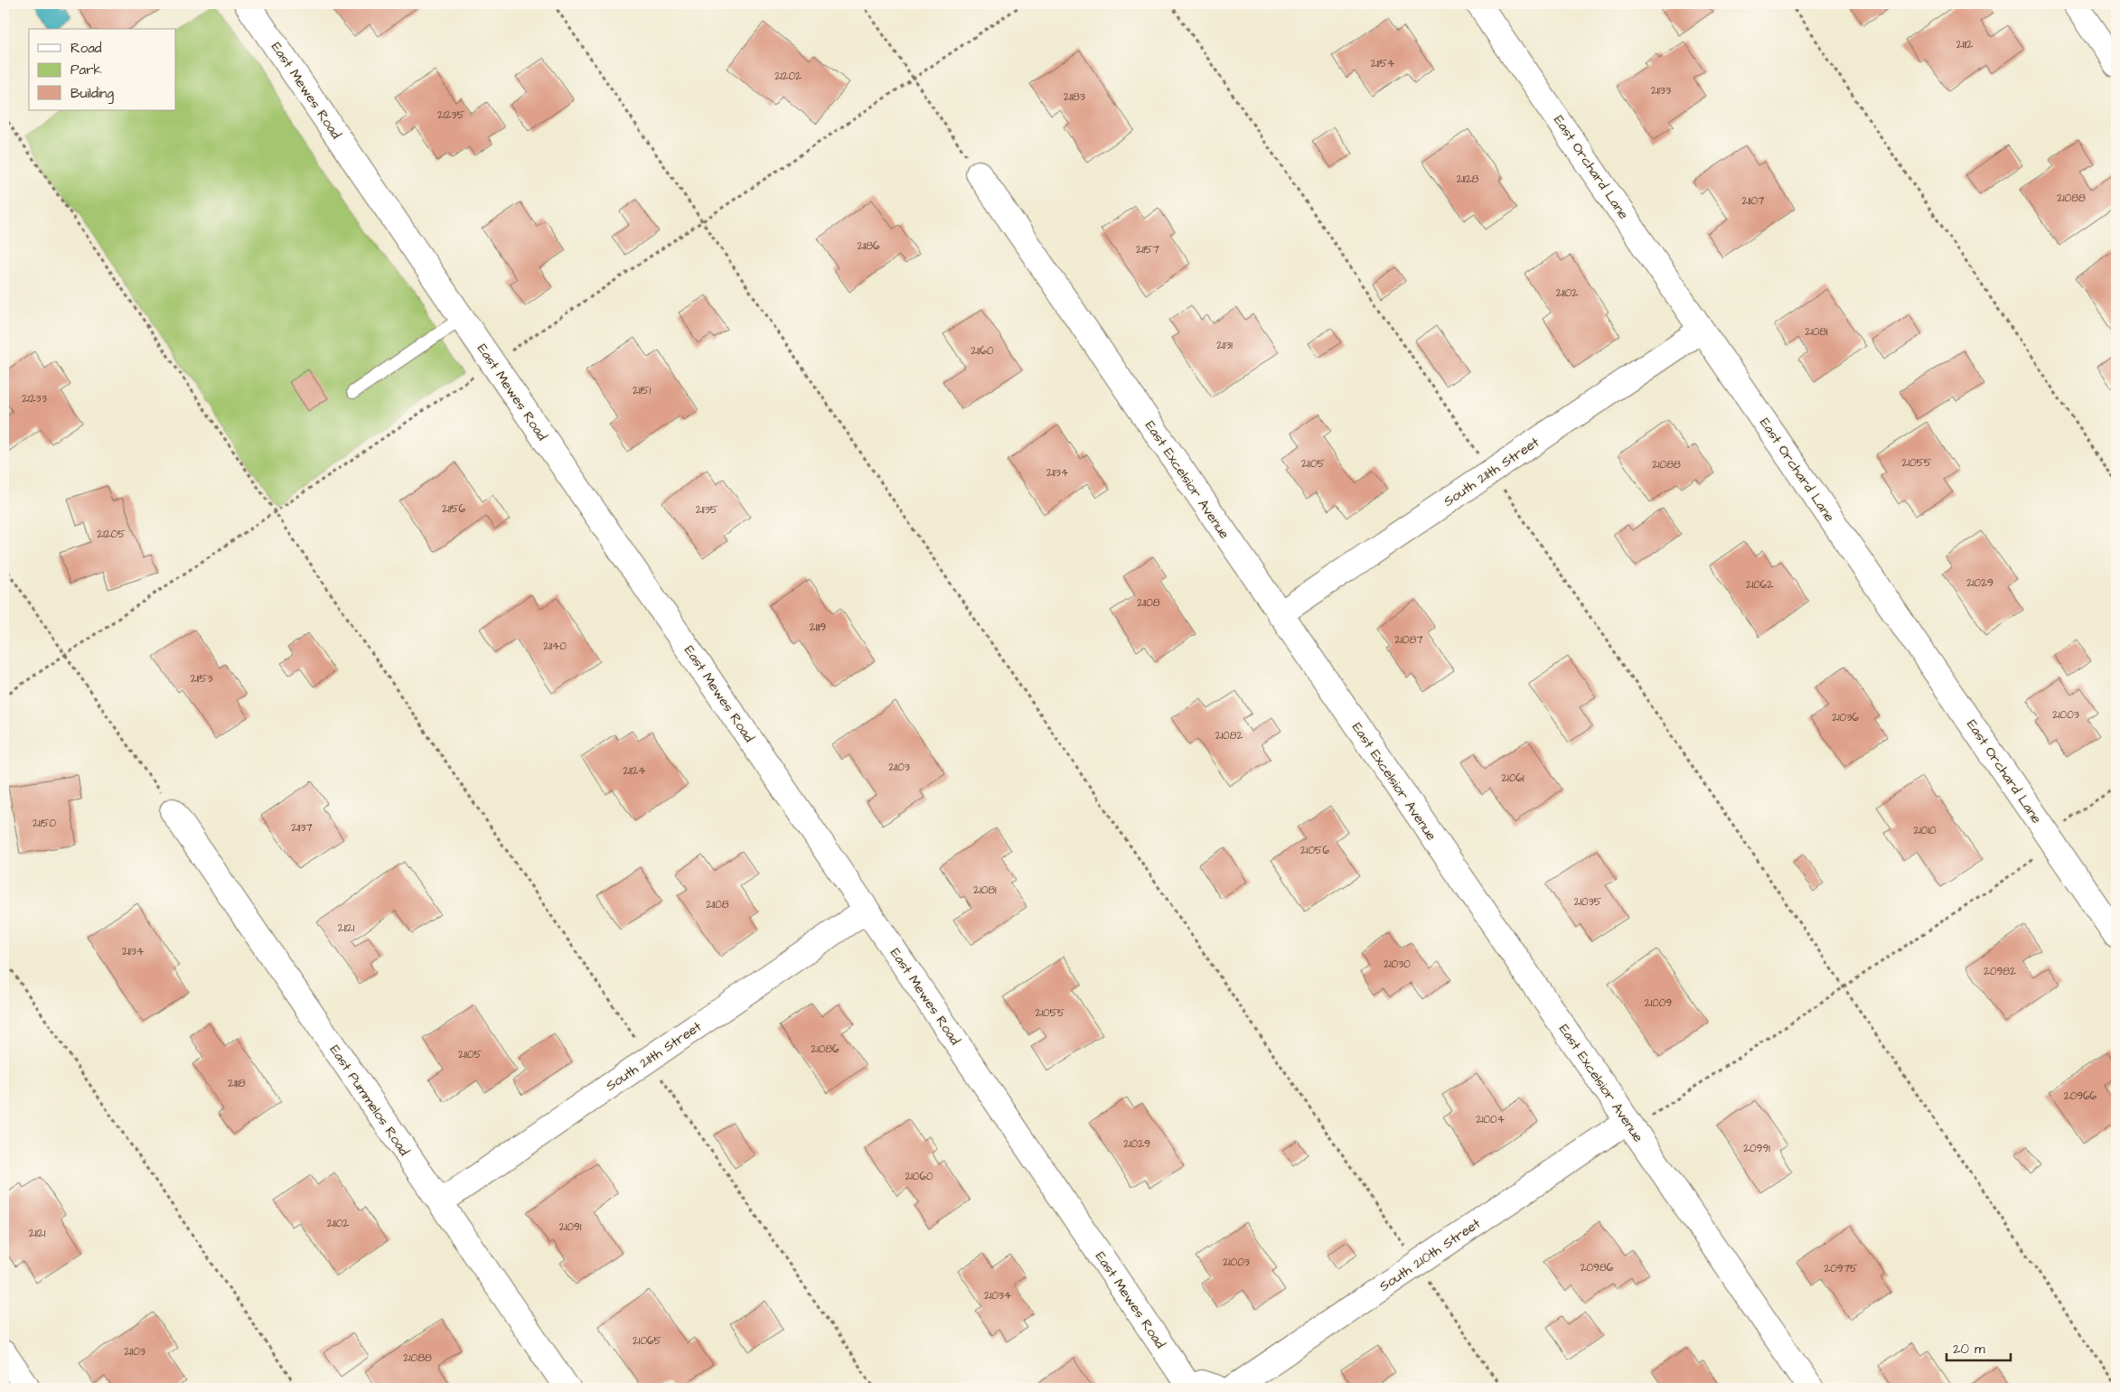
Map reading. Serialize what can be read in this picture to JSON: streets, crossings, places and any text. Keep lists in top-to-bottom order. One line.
{"streets":{"street":["East Mewes Road","East Orchard Lane","South 211th Street","East Excelsior Avenue","East Pummelos Road","South 210th Street"]},"crossings":[["East Mewes Road","South 211th Street"],["East Orchard Lane","South 211th Street"],["South 211th Street","East Excelsior Avenue"],["South 211th Street","East Pummelos Road"],["East Excelsior Avenue","South 210th Street"]],"house_numbers":["21112","21154","21202","21133","21183","21235","21128","21088","21107","21186","21157","21102","21081","21131","21160","21151","21233","21055","21105","21088","21134","21156","21135","21205","21029","21062","21108","21119","21087","21140","21153","21003","21036","21082","21103","21124","21061","21150","21137","21010","21056","21081","21035","21108","21121","21134","21030","20982","21009","21055","21086","21105","21118","20966","21004","21029","20991","21060","21102","21091","21121","21003","20986","20975","21034","21065","21103","21088"],"legend":["Road","Park","Building"],"scale_bar":"20 m"}
